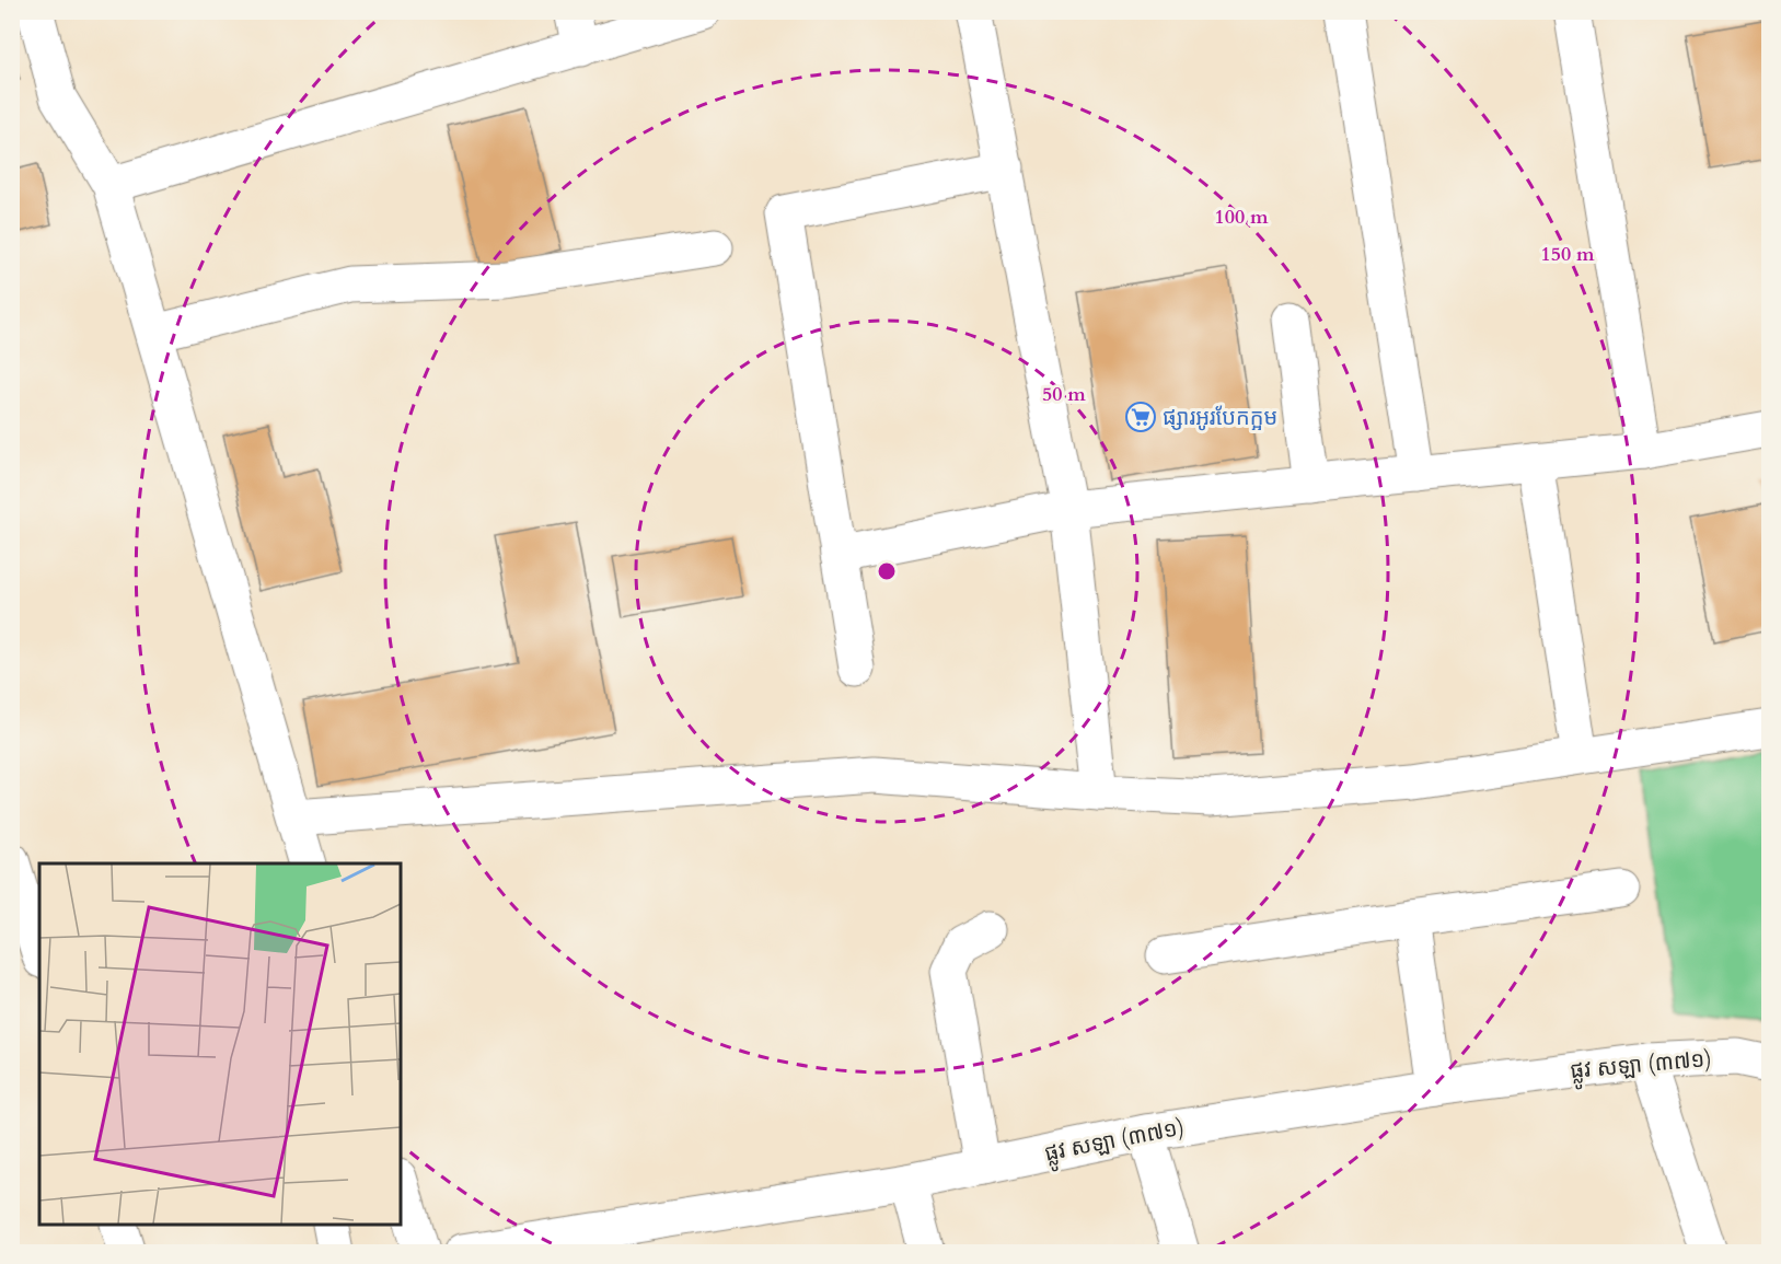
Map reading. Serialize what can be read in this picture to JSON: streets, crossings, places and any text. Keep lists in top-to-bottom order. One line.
{"streets":{"street":["ផ្លូវ សឡា (៣៧១)"]},"places":{"supermarket":["ផ្សារអូរបែកក្អម"]},"rings":["100 m","150 m","50 m"]}
